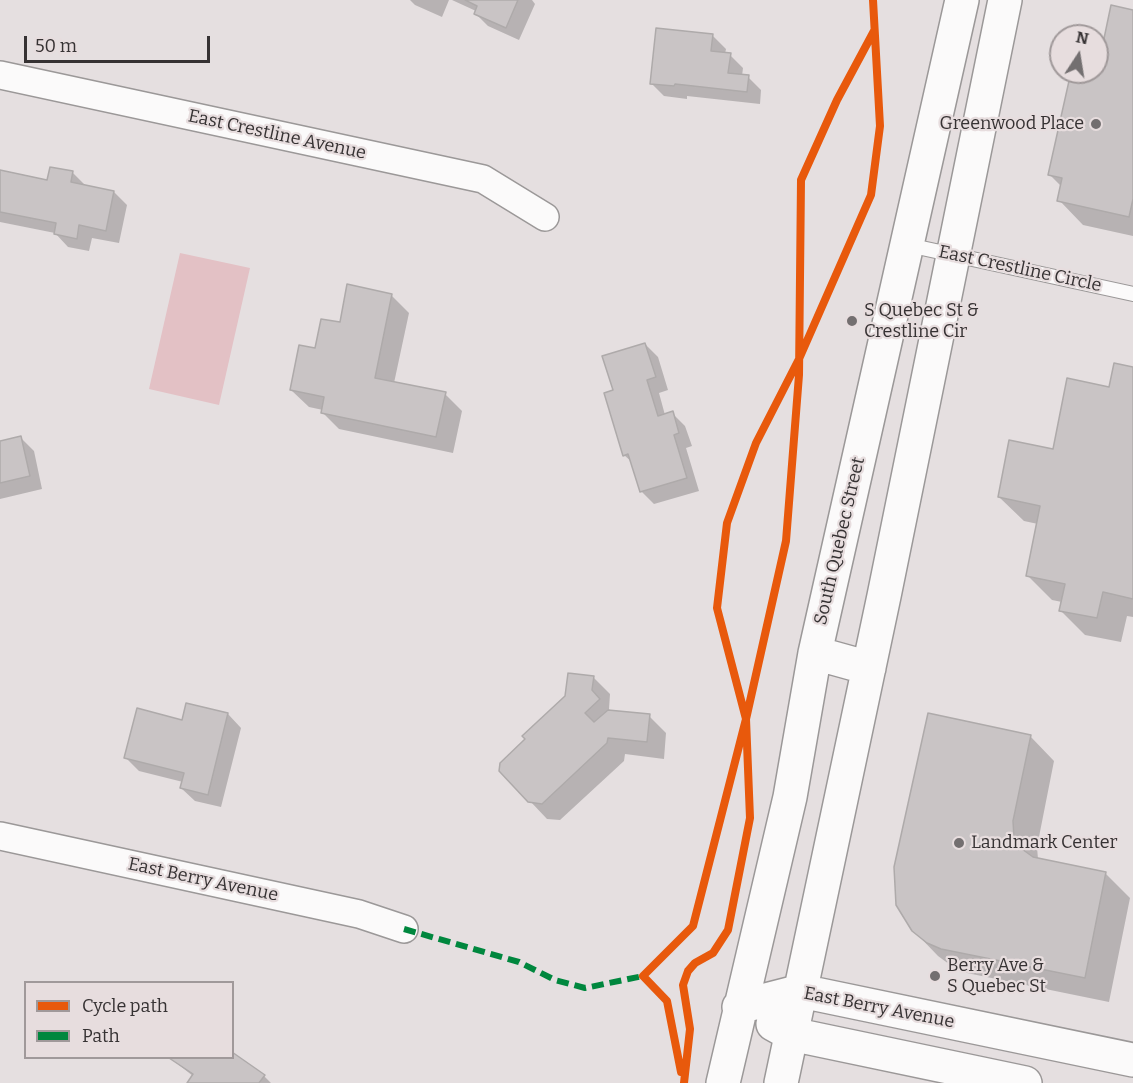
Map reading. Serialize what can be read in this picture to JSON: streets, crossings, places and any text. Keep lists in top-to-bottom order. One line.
{"streets":{"main road":["South Quebec Street","East Berry Avenue"],"street":["East Crestline Avenue"],"lane":["East Crestline Circle"]},"crossings":[["East Crestline Circle","South Quebec Street"],["South Quebec Street","East Berry Avenue"]],"places":["Greenwood Place","S Quebec St & Crestline Cir","Landmark Center","Berry Ave & S Quebec St"],"legend":["Cycle path","Path"],"scale_bar":"50 m","north":"top"}
